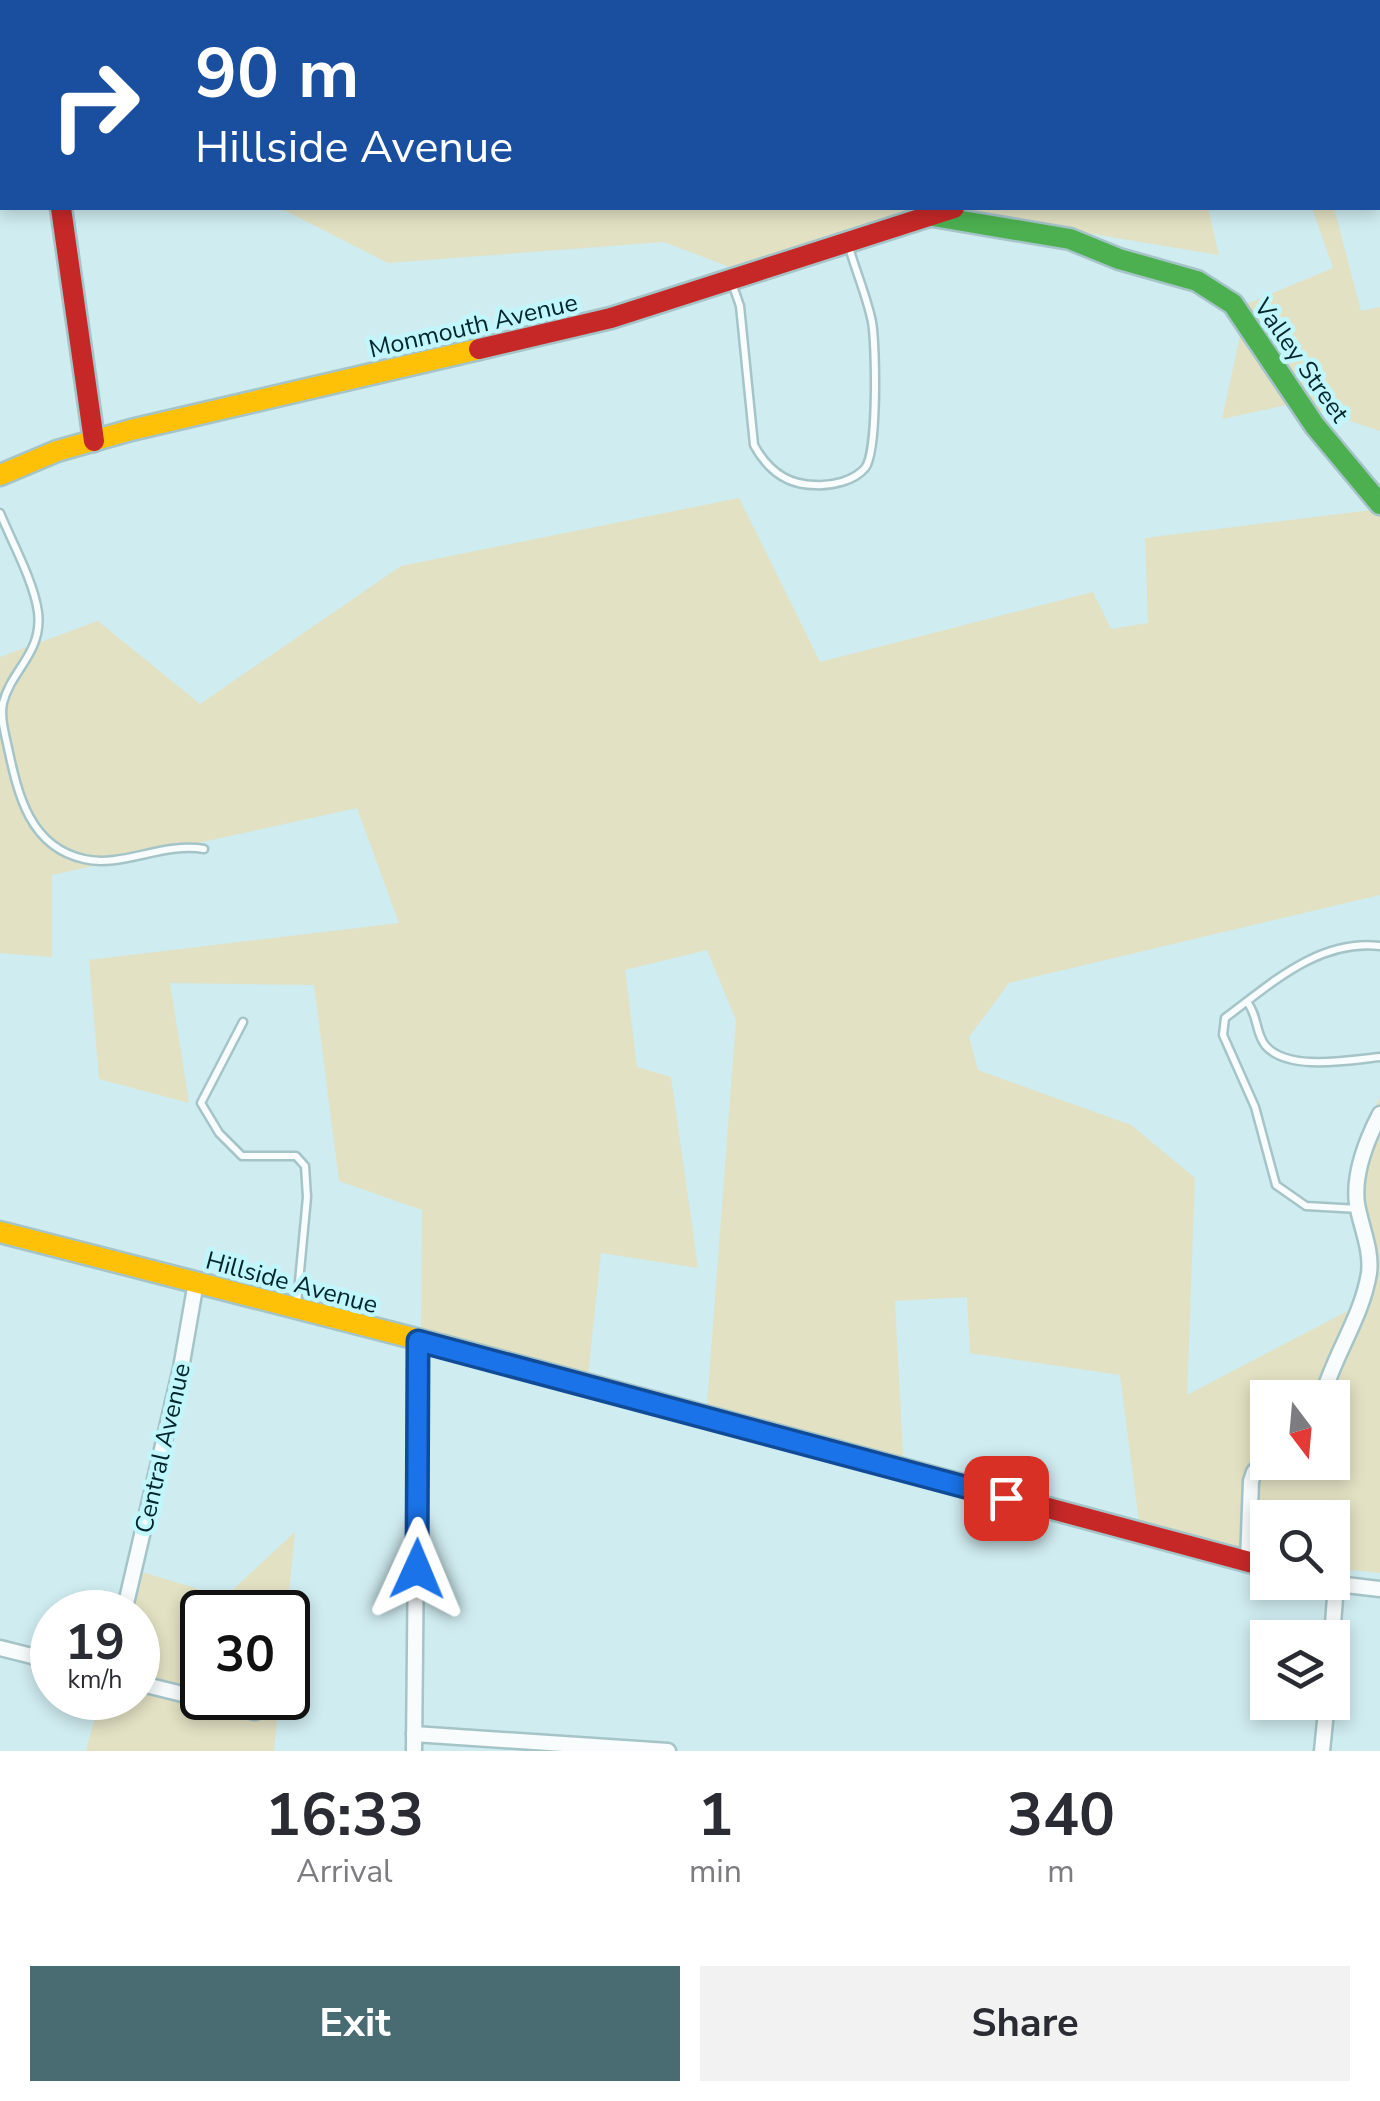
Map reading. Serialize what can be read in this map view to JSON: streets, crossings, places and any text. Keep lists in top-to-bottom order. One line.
{"streets":{"street":["Monmouth Avenue","Valley Street","Hillside Avenue","Central Avenue"]},"crossings":[["Monmouth Avenue","Valley Street"],["Hillside Avenue","Central Avenue"]],"north":"bottom","page":{"turn":["90 m","Hillside Avenue"],"speed":"19 km/h","limit":"30","eta":["16:33","Arrival","1","min","340","m"],"buttons":["Exit","Share"]}}
